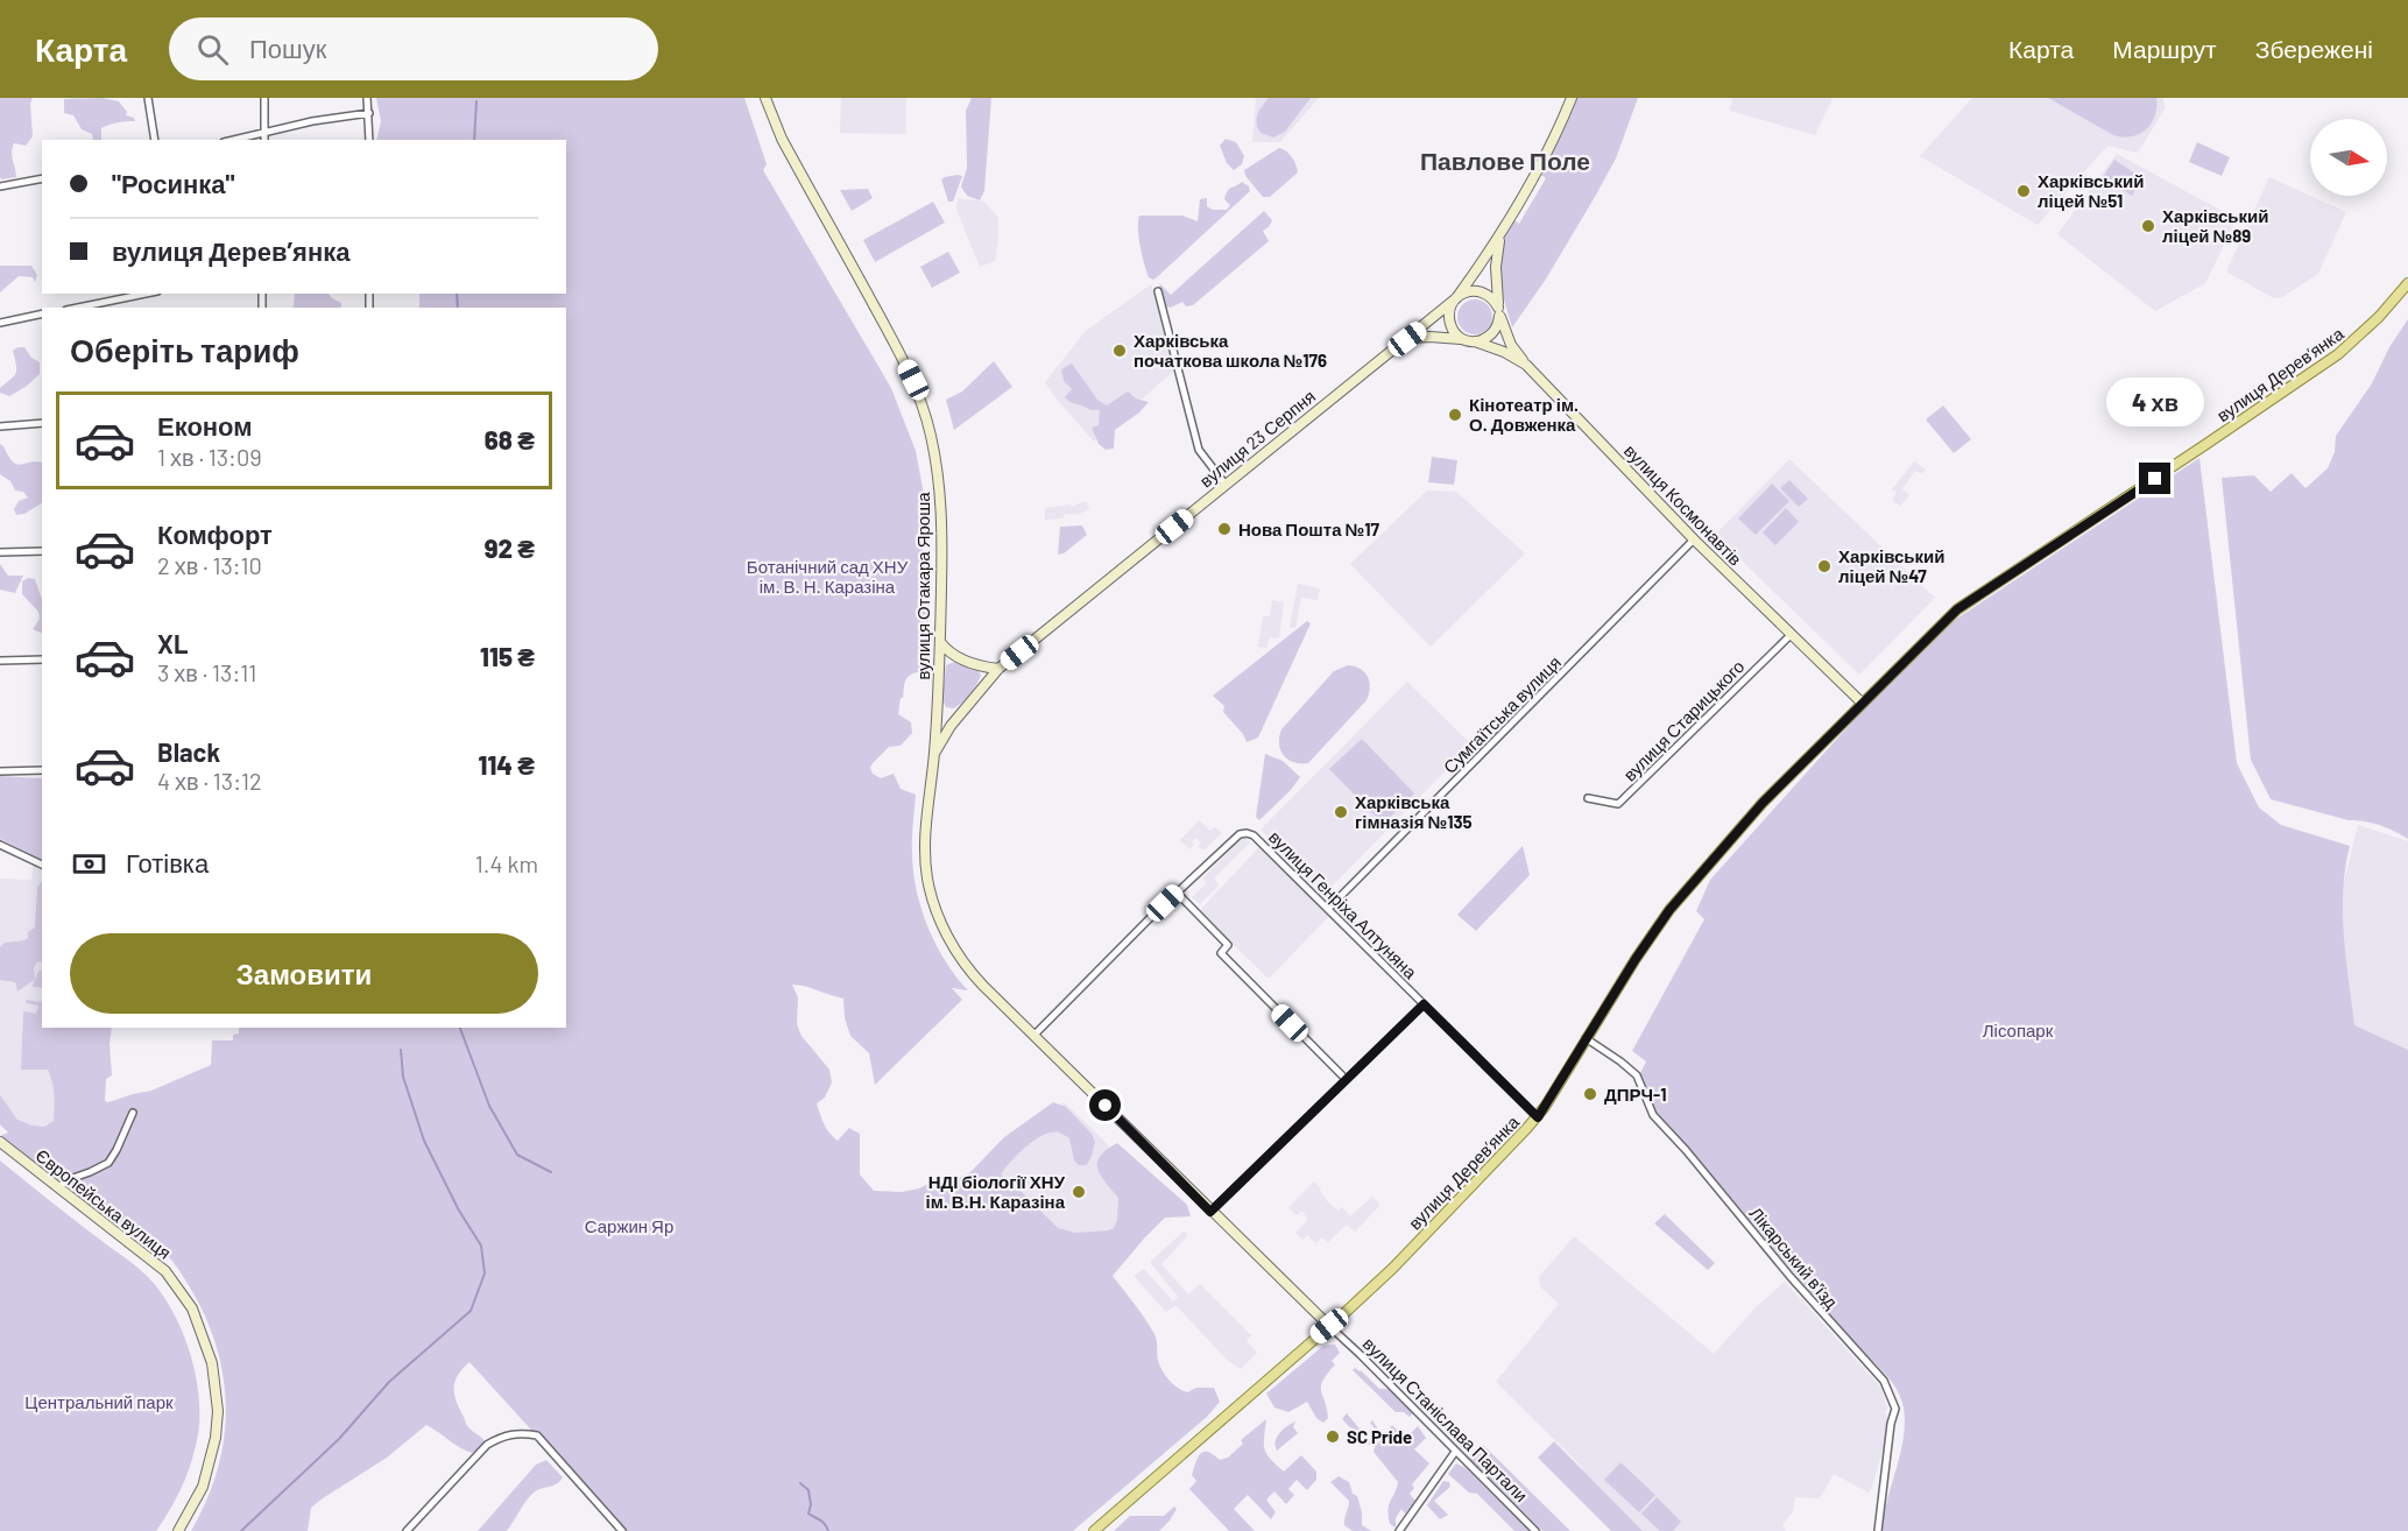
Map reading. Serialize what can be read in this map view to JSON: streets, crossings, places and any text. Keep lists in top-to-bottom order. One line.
{"streets":{"main road":["вулиця Дерев’янка"],"street":["вулиця 23 Серпня","вулиця Космонавтів","вулиця Отакара Яроша","Сумгаїтська вулиця","вулиця Старицького","вулиця Генріха Алтуняна","Європейська вулиця","Лікарський в'їзд","вулиця Станіслава Партали"]},"crossings":[["вулиця Дерев’янка","вулиця Космонавтів"],["вулиця Дерев’янка","вулиця Генріха Алтуняна"],["вулиця Дерев’янка","Лікарський в'їзд"],["вулиця Дерев’янка","вулиця Станіслава Партали"],["вулиця 23 Серпня","вулиця Космонавтів"],["вулиця 23 Серпня","вулиця Отакара Яроша"],["вулиця Космонавтів","Сумгаїтська вулиця"],["вулиця Космонавтів","вулиця Старицького"],["вулиця Отакара Яроша","вулиця Станіслава Партали"],["Сумгаїтська вулиця","вулиця Генріха Алтуняна"]],"districts":["Павлове Поле"],"parks":["Ботанічний сад ХНУ ім. В. Н. Каразіна","Лісопарк","Саржин Яр","Центральний парк"],"places":["Харківський ліцей №51","Харківський ліцей №89","Харківська початкова школа №176","Кінотеатр ім. О. Довженка","Нова Пошта №17","Харківський ліцей №47","Харківська гімназія №135","ДПРЧ-1","НДІ біології ХНУ ім. В.Н. Каразіна","SC Pride"],"north":"right","page":{"header":"Карта","search":"Пошук","nav":["Карта","Маршрут","Збережені"],"banner":["\"Росинка\"","вулиця Дерев’янка"],"heading":"Оберіть тариф","bubble":"4 хв","list":[{"name":"Економ","note":"1 хв · 13:09","value":"68 ₴"},{"name":"Комфорт","note":"2 хв · 13:10","value":"92 ₴"},{"name":"XL","note":"3 хв · 13:11","value":"115 ₴"},{"name":"Black","note":"4 хв · 13:12","value":"114 ₴"}],"pay":["Готівка","1.4 km"],"buttons":"Замовити"}}
